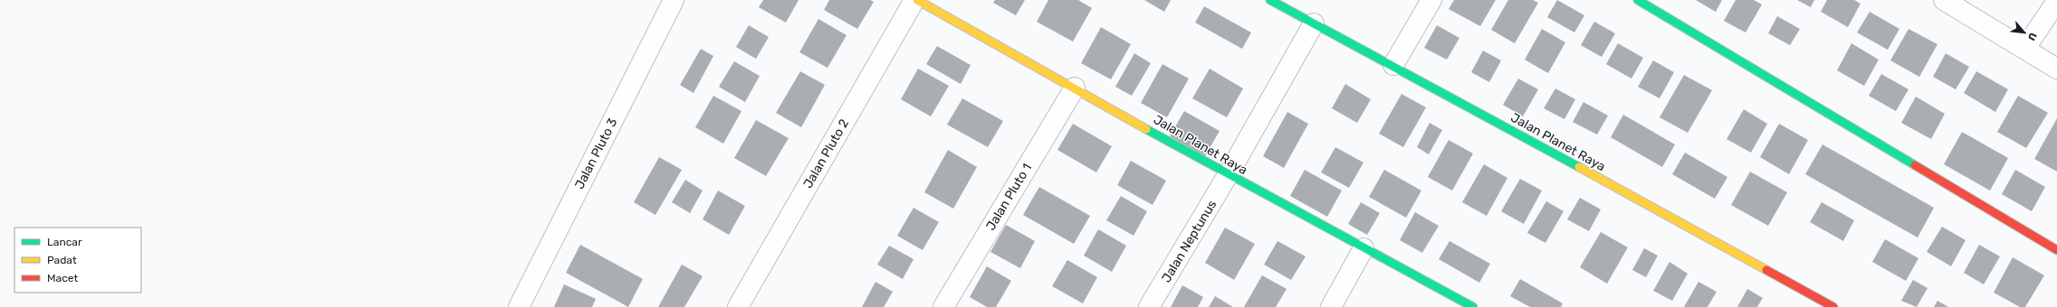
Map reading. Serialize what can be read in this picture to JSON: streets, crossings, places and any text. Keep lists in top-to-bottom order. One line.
{"streets":{"street":["Jalan Planet Raya","Jalan Pluto 3","Jalan Pluto 2","Jalan Pluto 1","Jalan Neptunus"]},"crossings":[["Jalan Planet Raya","Jalan Pluto 2"],["Jalan Planet Raya","Jalan Pluto 1"],["Jalan Planet Raya","Jalan Neptunus"]],"legend":["Lancar","Padat","Macet"],"north":"bottom right"}
